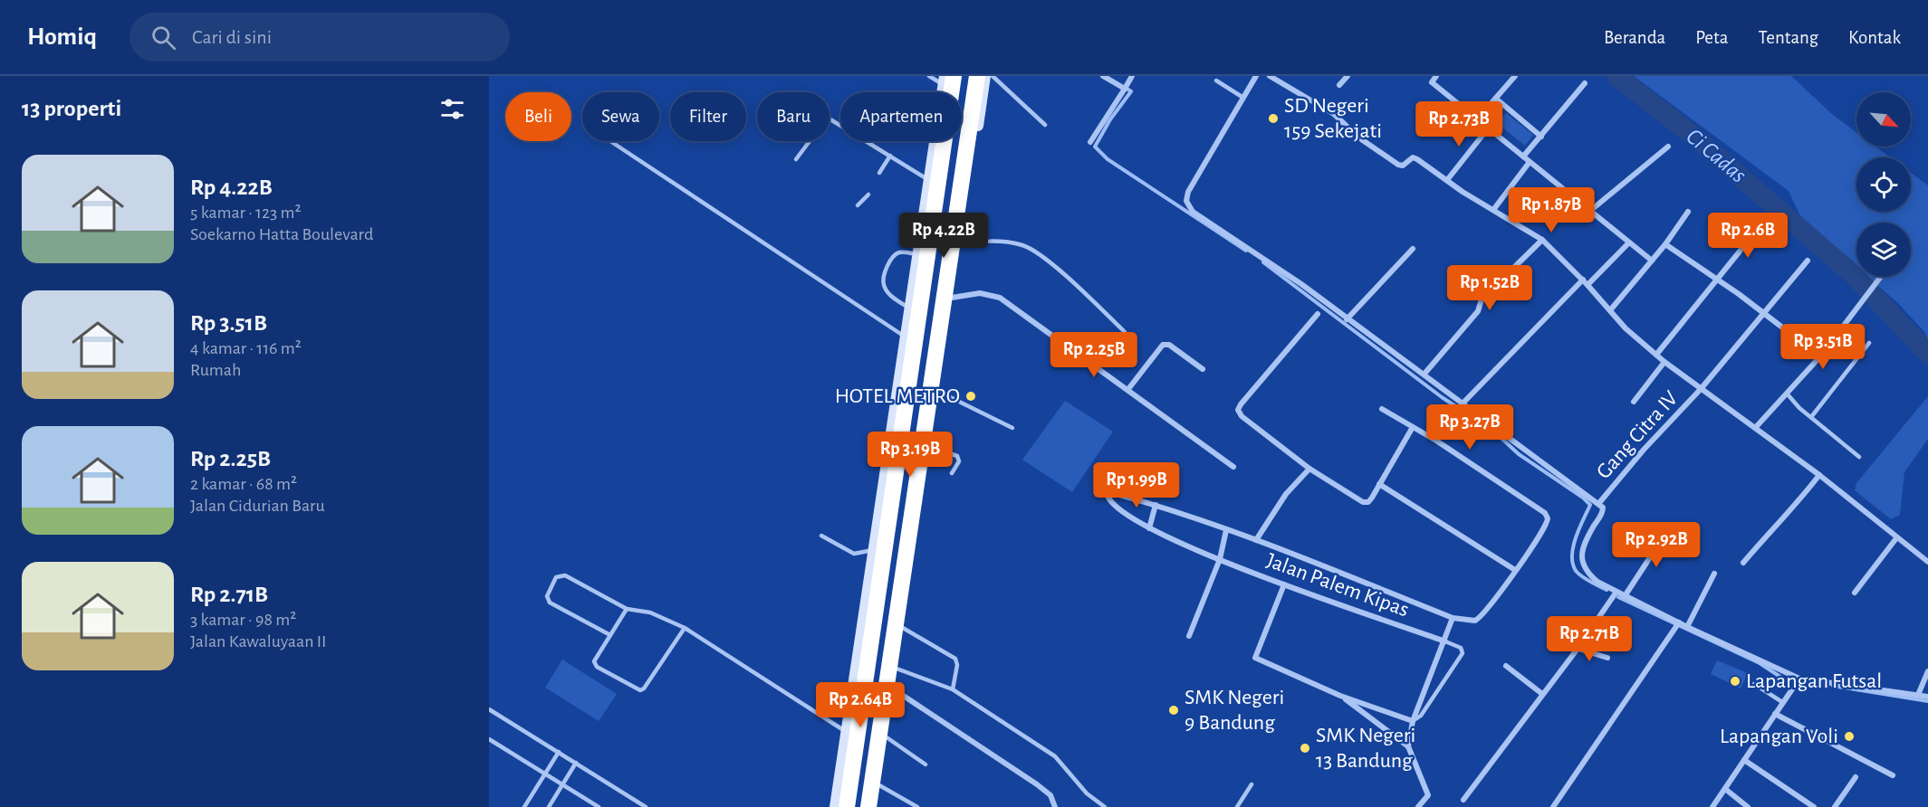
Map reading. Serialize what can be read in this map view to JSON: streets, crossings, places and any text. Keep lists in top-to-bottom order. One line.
{"streets":{"street":["Gang Citra IV","Jalan Palem Kipas"]},"water":["Ci Cadas"],"places":["SD Negeri 159 Sekejati","HOTEL METRO","Lapangan Futsal","SMK Negeri 9 Bandung","Lapangan Voli","SMK Negeri 13 Bandung"],"north":"bottom right","page":{"header":"Homiq","search":"Cari di sini","nav":["Beranda","Peta","Tentang","Kontak"],"heading":"13 properti","chip":["Beli","Sewa","Filter","Baru","Apartemen"],"price":["Rp 2.73B","Rp 1.87B","Rp 4.22B","Rp 2.6B","Rp 1.52B","Rp 3.51B","Rp 2.25B","Rp 3.27B","Rp 3.19B","Rp 1.99B","Rp 2.92B","Rp 2.71B","Rp 2.64B"],"list":[{"name":"Rp 4.22B","note":"5 kamar · 123 m² · Soekarno Hatta Boulevard"},{"name":"Rp 3.51B","note":"4 kamar · 116 m² · Rumah"},{"name":"Rp 2.25B","note":"2 kamar · 68 m² · Jalan Cidurian Baru"},{"name":"Rp 2.71B","note":"3 kamar · 98 m² · Jalan Kawaluyaan II"}]}}
